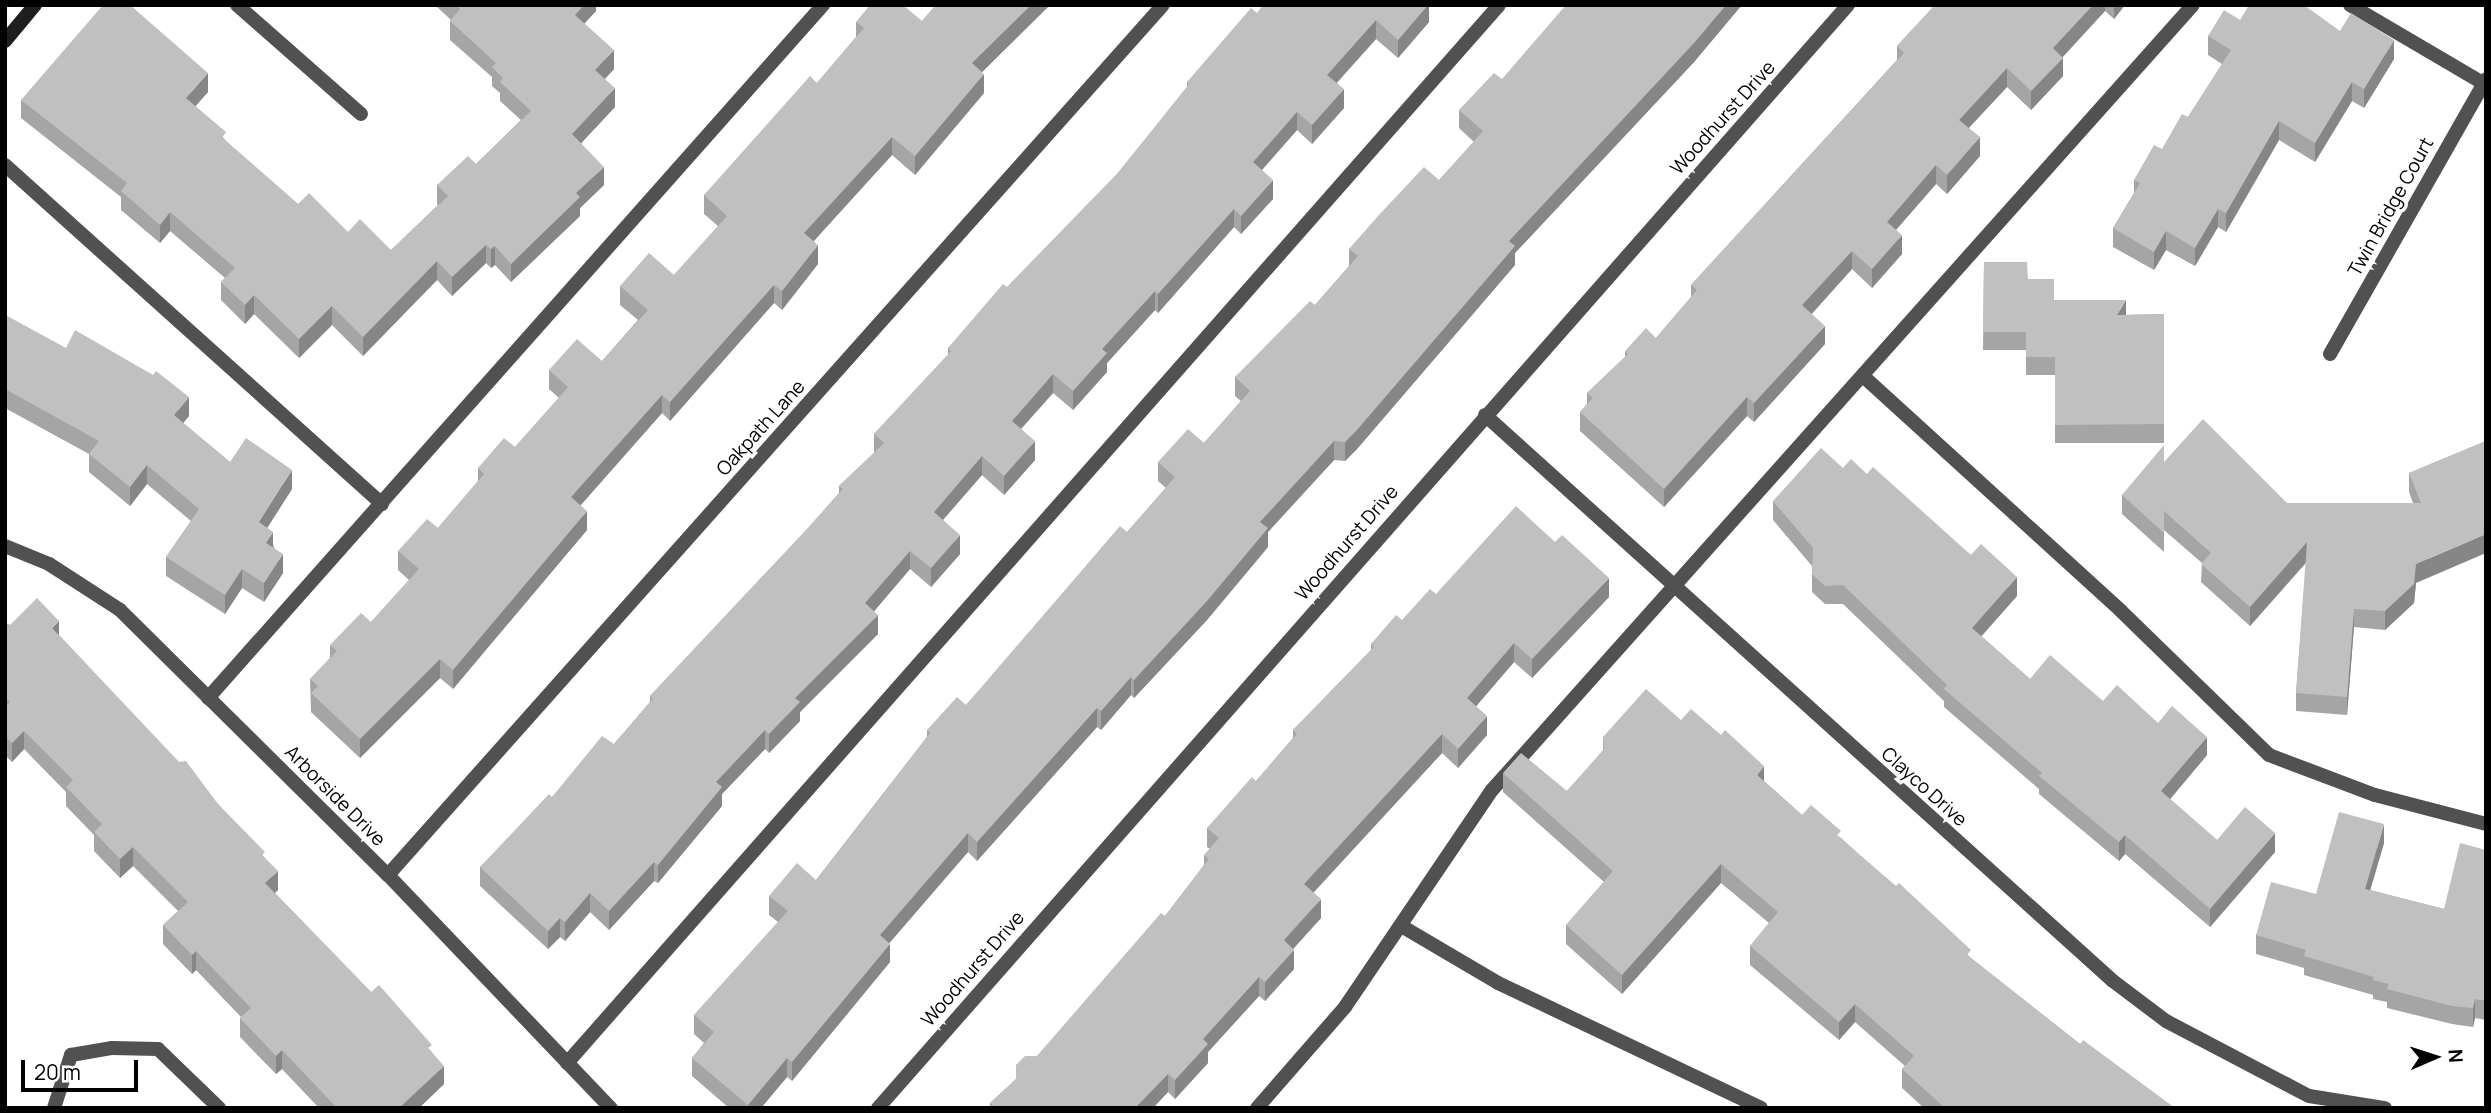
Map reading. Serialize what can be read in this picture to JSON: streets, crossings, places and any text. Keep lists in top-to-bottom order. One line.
{"streets":{"street":["Woodhurst Drive","Twin Bridge Court","Oakpath Lane","Clayco Drive","Arborside Drive"]},"crossings":[["Woodhurst Drive","Clayco Drive"],["Oakpath Lane","Arborside Drive"]],"scale_bar":"20 m","north":"right"}
